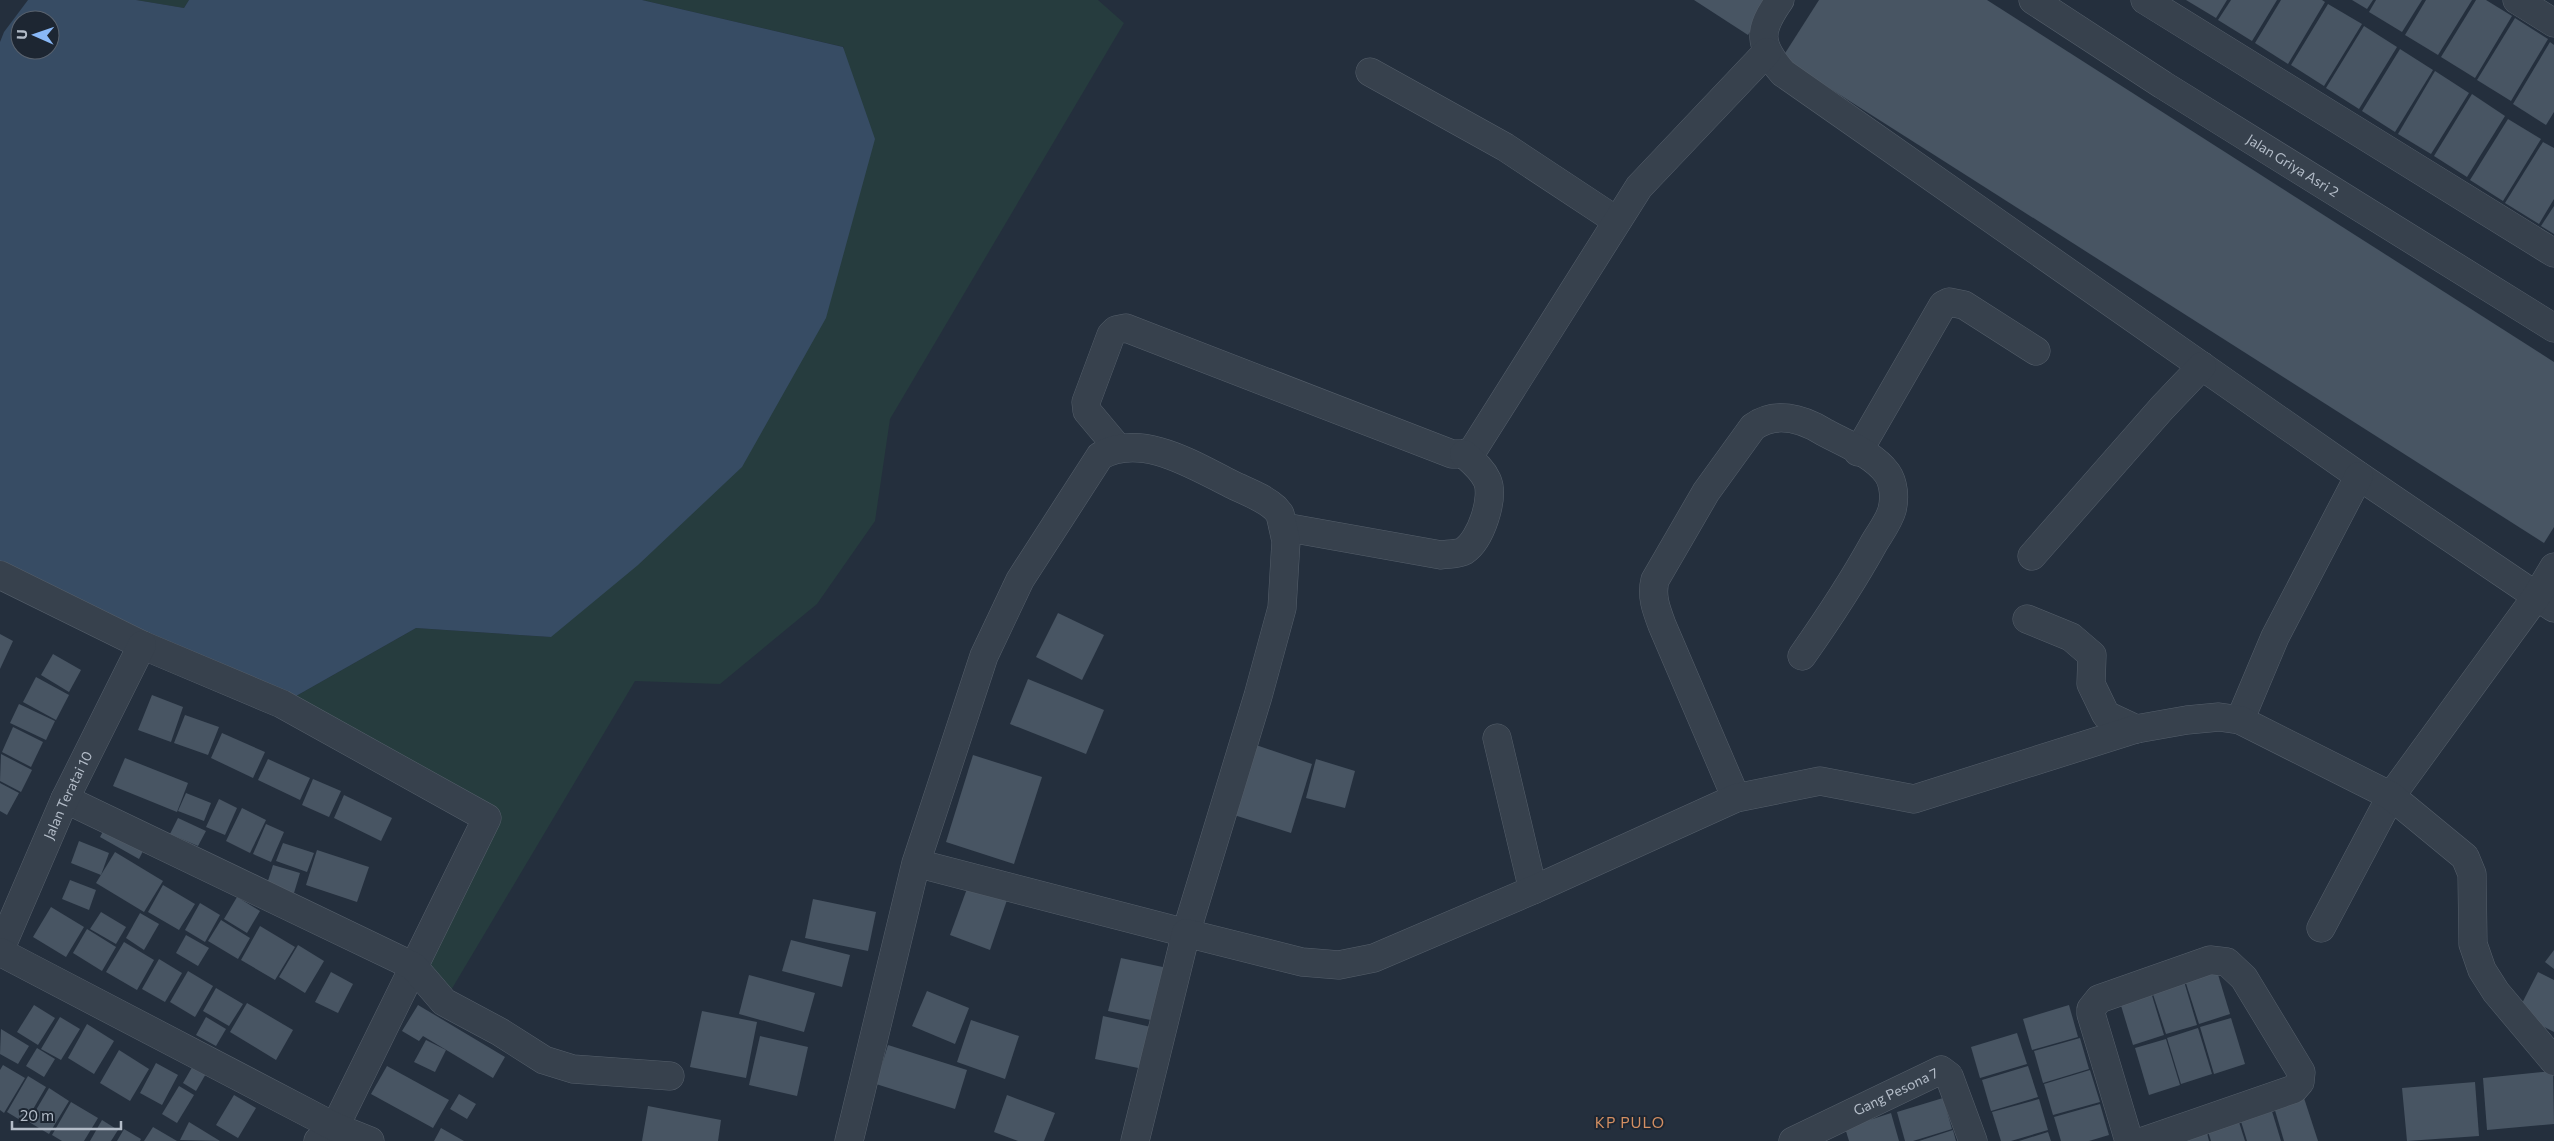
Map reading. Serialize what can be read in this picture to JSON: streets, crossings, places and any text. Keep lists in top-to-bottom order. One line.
{"streets":{"street":["Jalan Griya Asri 2","Jalan Teratai 10","Gang Pesona 7"]},"districts":["KP PULO"],"scale_bar":"20 m","north":"left"}
